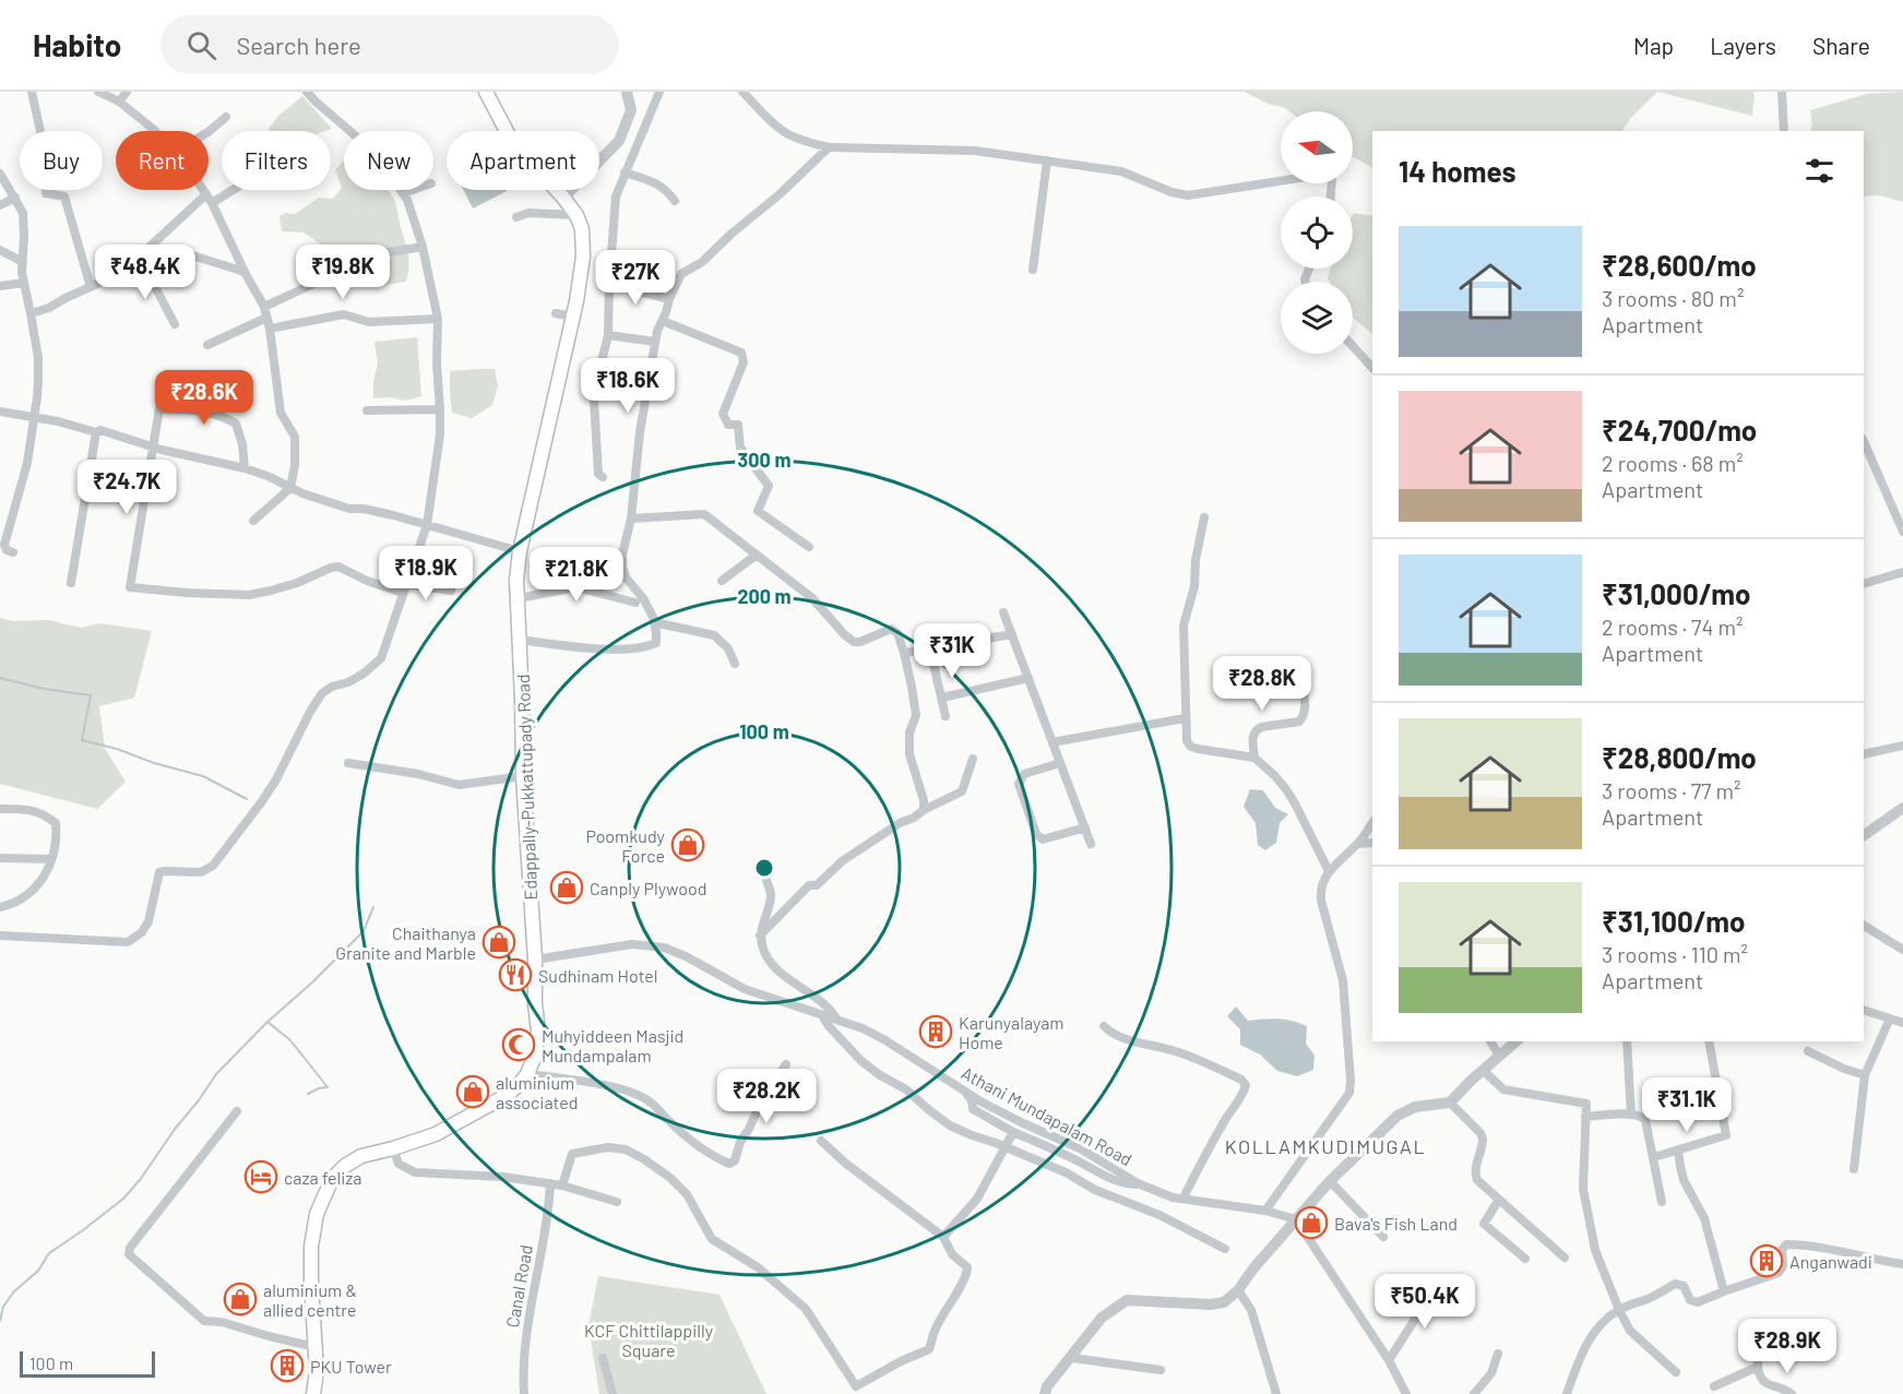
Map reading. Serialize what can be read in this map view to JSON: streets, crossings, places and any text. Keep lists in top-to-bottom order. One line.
{"streets":{"main road":["Edappally-Pukkattupady Road"],"street":["Athani Mundapalam Road","Canal Road"]},"crossings":[["Edappally-Pukkattupady Road","Athani Mundapalam Road"]],"districts":["KOLLAMKUDIMUGAL"],"parks":["KCF Chittilappilly Square"],"places":{"shop":["Poomkudy Force","Canply Plywood","Chaithanya Granite and Marble","aluminium associated","Bava's Fish Land","aluminium & allied centre"],"restaurant":["Sudhinam Hotel"],"building":["Karunyalayam Home","Anganwadi","PKU Tower"],"mosque":["Muhyiddeen Masjid Mundampalam"],"hotel":["caza feliza"]},"scale_bar":"100 m","north":"left","page":{"header":"Habito","search":"Search here","nav":["Map","Layers","Share"],"chip":["Buy","Rent","Filters","New","Apartment"],"heading":"14 homes","list":[{"name":"₹28,600/mo","note":"3 rooms · 80 m² · Apartment"},{"name":"₹24,700/mo","note":"2 rooms · 68 m² · Apartment"},{"name":"₹31,000/mo","note":"2 rooms · 74 m² · Apartment"},{"name":"₹28,800/mo","note":"3 rooms · 77 m² · Apartment"},{"name":"₹31,100/mo","note":"3 rooms · 110 m² · Apartment"}],"price":["₹48.4K","₹19.8K","₹27K","₹18.6K","₹28.6K","₹24.7K","₹18.9K","₹21.8K","₹31K","₹28.8K","₹28.2K","₹31.1K","₹50.4K","₹28.9K"],"scale":"100 m"},"rings":["300 m","200 m","100 m"]}
